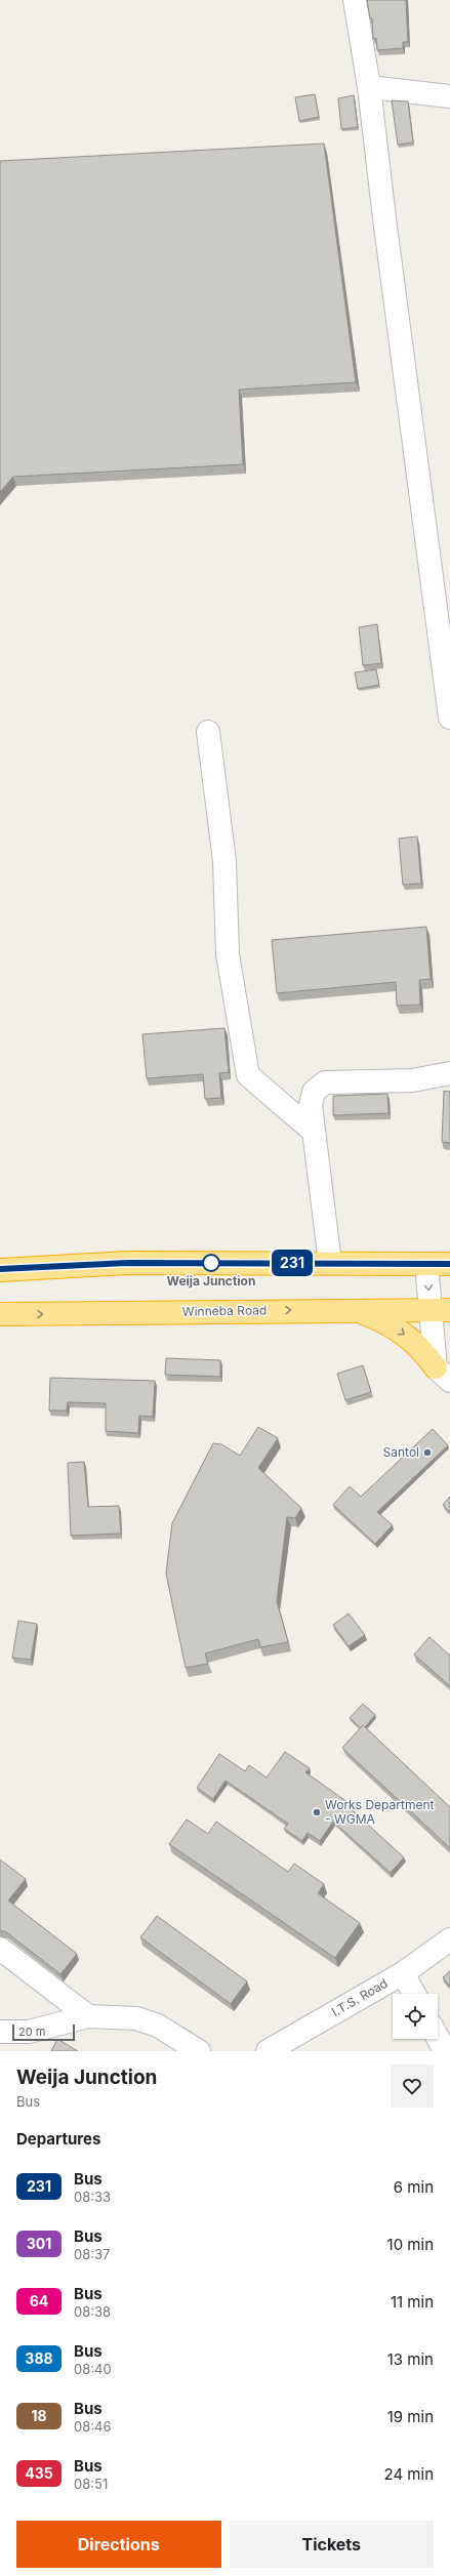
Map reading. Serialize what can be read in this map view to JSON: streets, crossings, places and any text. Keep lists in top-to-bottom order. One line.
{"streets":{"highway":["Winneba Road"],"street":["I.T.S. Road"]},"places":["Weija Junction","Santol","Works Department - WGMA"],"lines":["bus line 231"],"scale_bar":"20 m","page":{"on_map":"231","scale":"20 m","heading":[["Weija Junction","Bus"],"Departures"],"list":[{"mark":"231","name":"Bus","note":"08:33","value":"6 min"},{"mark":"301","name":"Bus","note":"08:37","value":"10 min"},{"mark":"64","name":"Bus","note":"08:38","value":"11 min"},{"mark":"388","name":"Bus","note":"08:40","value":"13 min"},{"mark":"18","name":"Bus","note":"08:46","value":"19 min"},{"mark":"435","name":"Bus","note":"08:51","value":"24 min"}],"buttons":["Directions","Tickets"]}}
